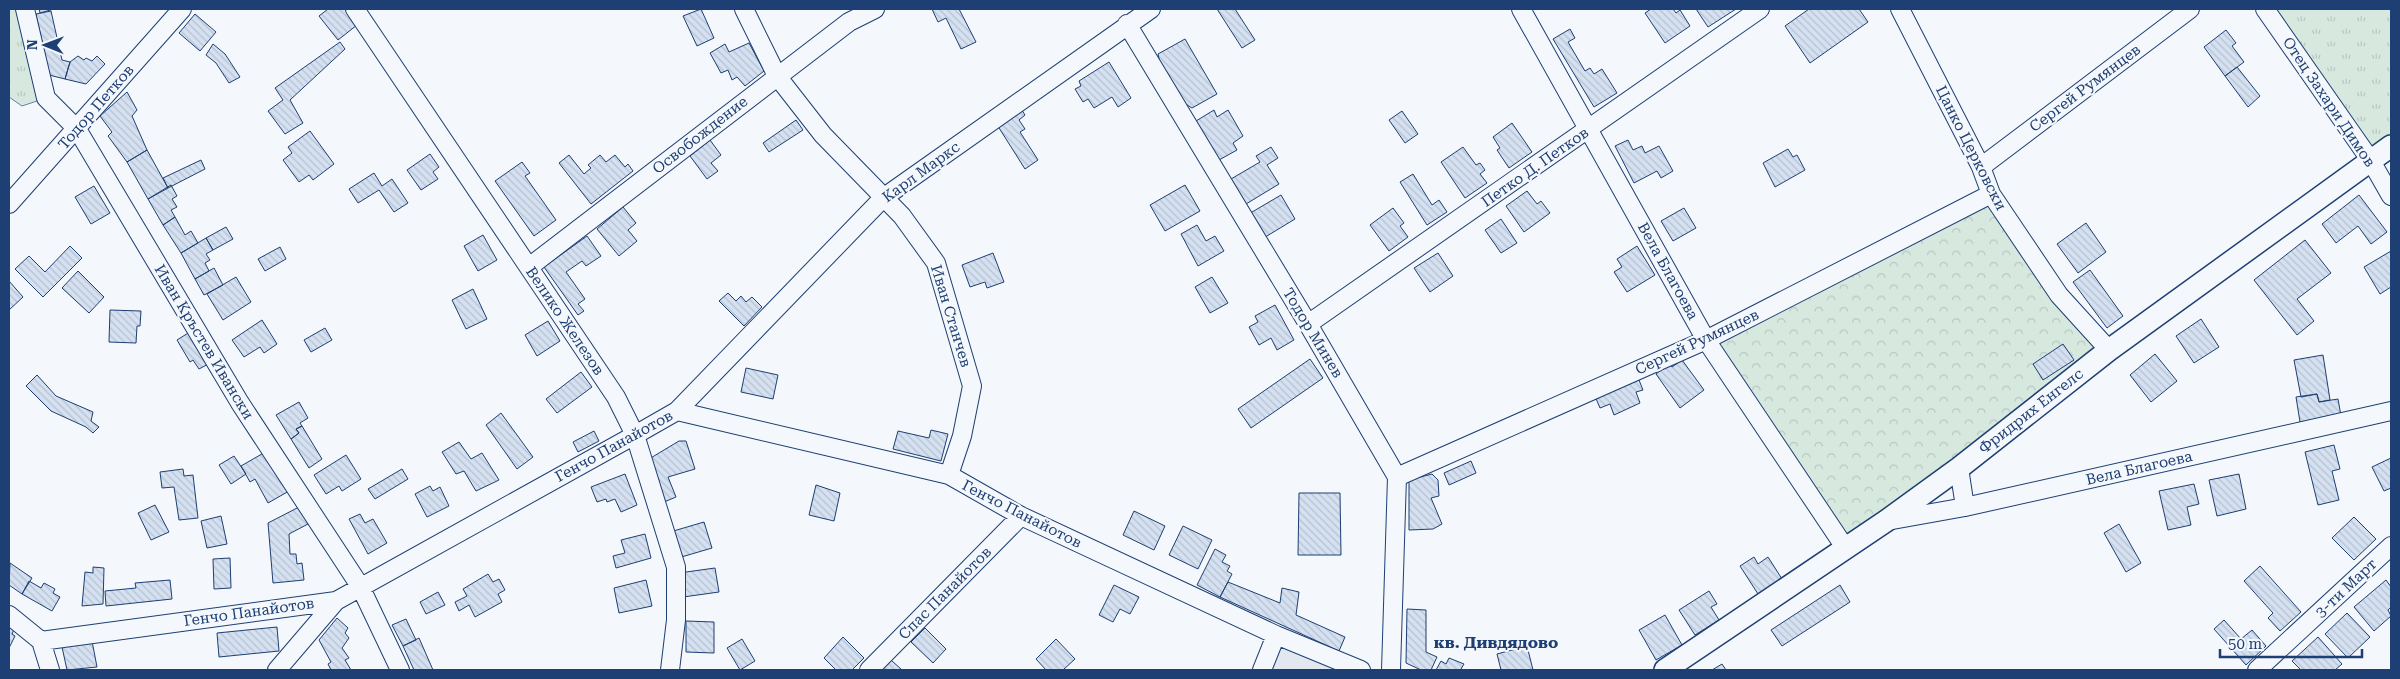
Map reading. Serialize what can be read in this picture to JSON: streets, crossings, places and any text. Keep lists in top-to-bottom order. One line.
{"streets":{"street":["Сергей Румянцев","Отец Захари Димов","Тодор Петков","Освобождение","Цанко Церковски","Петко Д. Петков","Карл Маркс","Вела Благоева","Иван Станчев","Велико Железов","Тодор Минев","Иван Кръстев Ивански","Фридрих Енгелс","Генчо Панайотов","3-ти Март","Спас Панайотов"]},"crossings":[["Сергей Румянцев","Цанко Церковски"],["Сергей Румянцев","Вела Благоева"],["Сергей Румянцев","Тодор Минев"],["Отец Захари Димов","Фридрих Енгелс"],["Тодор Петков","Иван Кръстев Ивански"],["Освобождение","Иван Станчев"],["Освобождение","Велико Железов"],["Цанко Церковски","Фридрих Енгелс"],["Петко Д. Петков","Вела Благоева"],["Петко Д. Петков","Тодор Минев"],["Карл Маркс","Иван Станчев"],["Карл Маркс","Тодор Минев"],["Карл Маркс","Генчо Панайотов"],["Вела Благоева","Фридрих Енгелс"],["Иван Станчев","Генчо Панайотов"],["Велико Железов","Генчо Панайотов"],["Иван Кръстев Ивански","Генчо Панайотов"],["Генчо Панайотов","Спас Панайотов"]],"districts":["кв. Дивдядово"],"scale_bar":"50 m","north":"left"}
